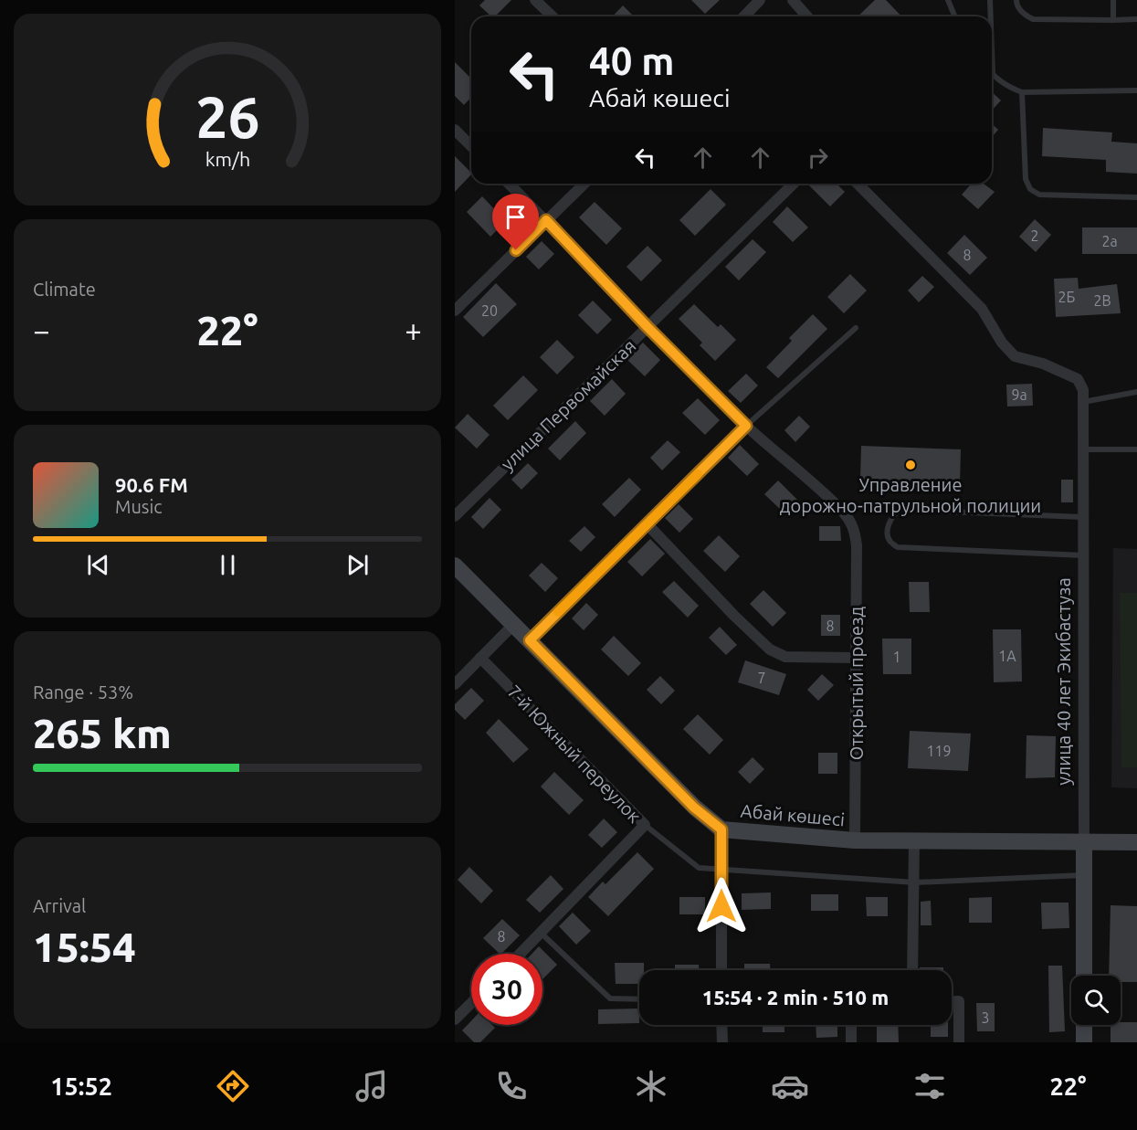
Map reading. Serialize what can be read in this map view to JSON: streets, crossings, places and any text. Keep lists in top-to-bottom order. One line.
{"streets":{"street":["улица Первомайская","улица 40 лет Экибастуза","Открытый проезд","7-й Южный переулок","Абай көшесі"]},"crossings":[["улица 40 лет Экибастуза","Абай көшесі"],["Открытый проезд","Абай көшесі"]],"places":["Управление дорожно-патрульной полиции"],"house_numbers":["2","2а","8","2Б","2В","20","9а","8","1А","1","7","119","8","3"],"page":{"turn":["40 m","Абай көшесі"],"tile":["Climate",["Range · 53%","265 km"],["Arrival","15:54"]],"heat":["−","22°","+"],"song":["90.6 FM","Music"],"limit":"30","trip":"15:54 · 2 min · 510 m","tabs":["15:52","22°"],"gauge":["26","km/h"]}}
